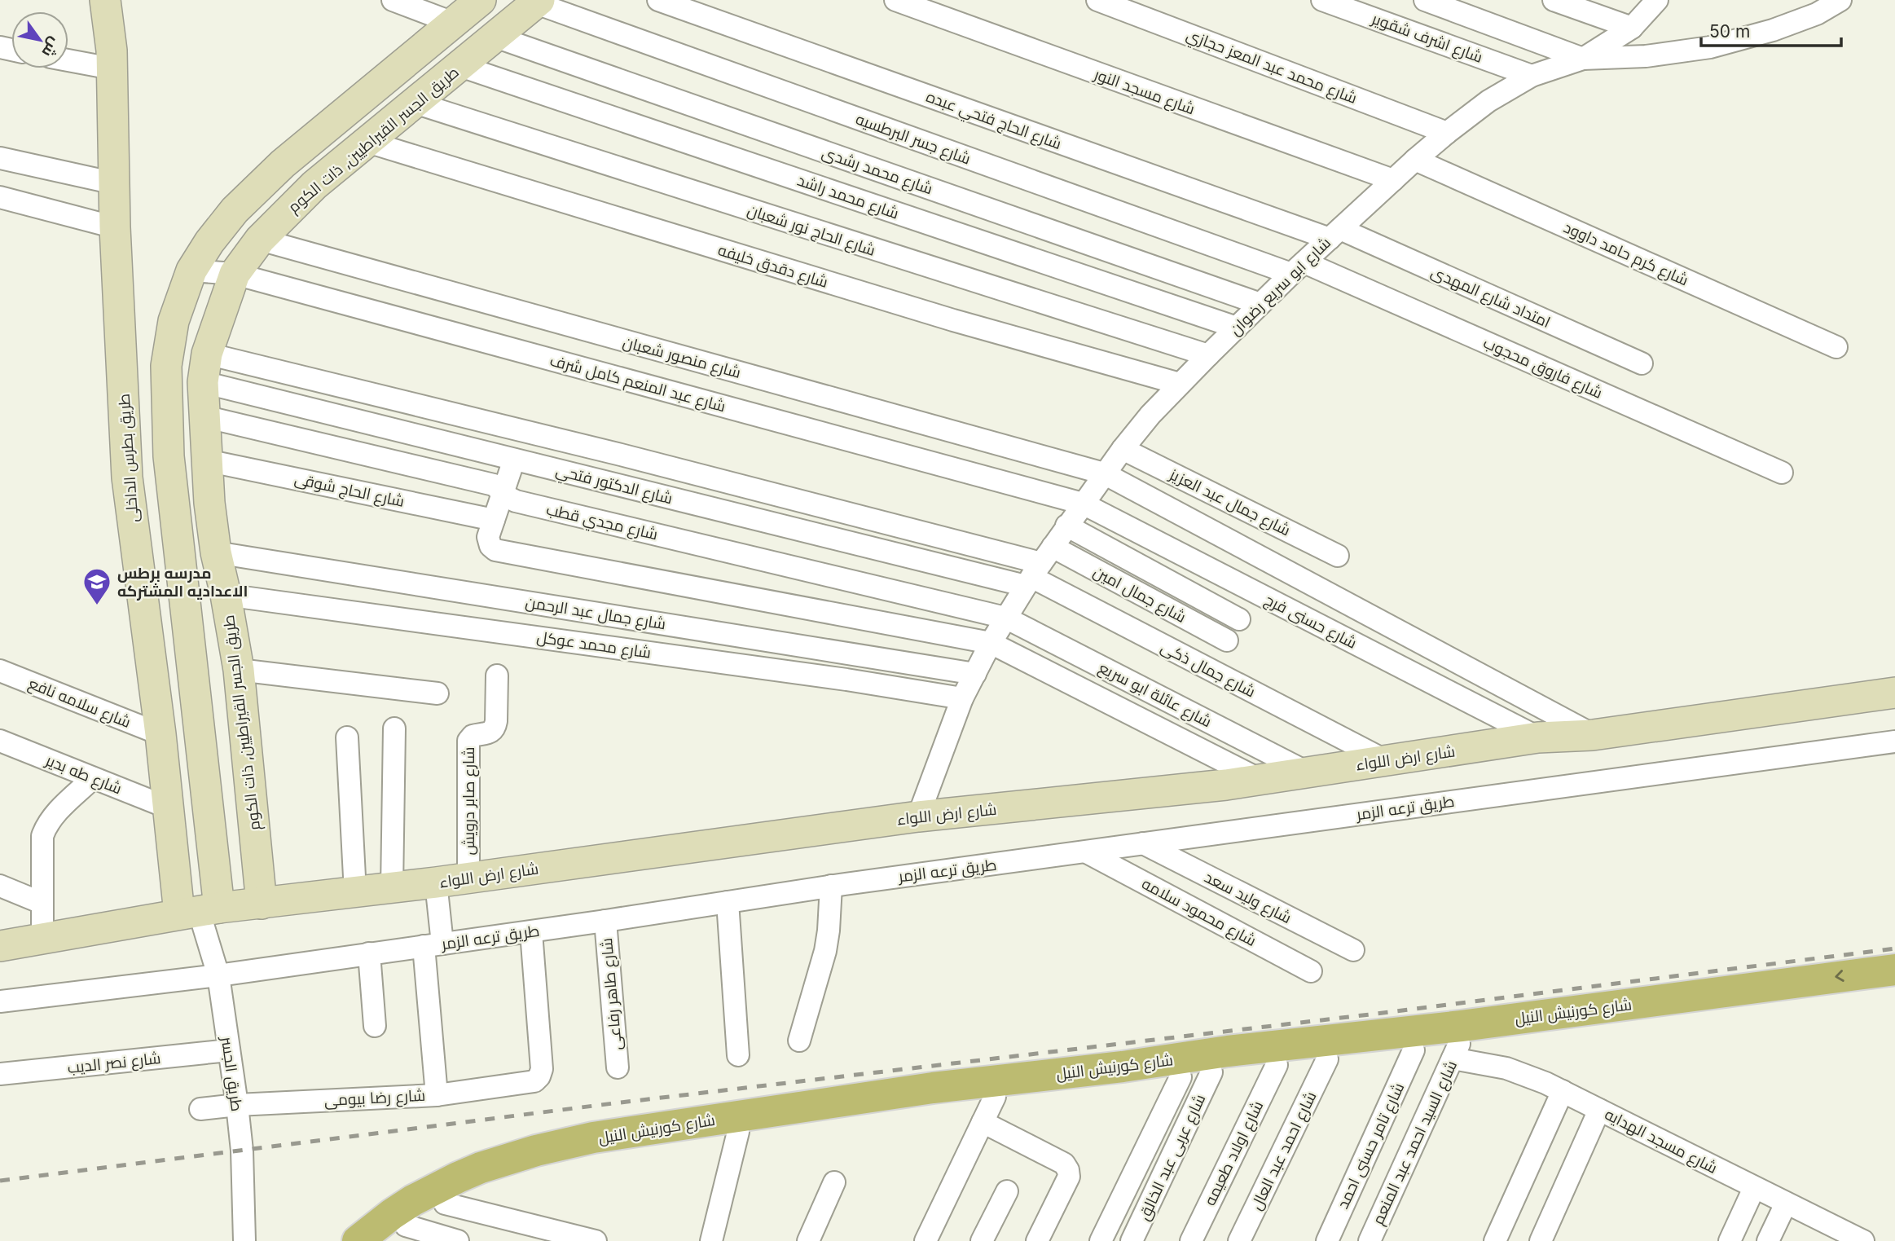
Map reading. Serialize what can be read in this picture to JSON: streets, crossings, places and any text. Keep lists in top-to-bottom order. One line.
{"streets":{"main road":["شارع كورنيش النيل"],"street":["شارع اشرف شقوير","شارع محمد عبد المعز حجازي","شارع مسجد النور","شارع الحاج فتحي عبده","شارع جسر البرطسيه","طريق الجسر القيراطيين, ذات الكوم","شارع محمد رشدى","شارع محمد راشد","شارع الحاج نور شعبان","شارع كرم حامد داوود","شارع دقدق خليفه","شارع ابو سريع رضوان","امتداد شارع المهدى","شارع منصور شعبان","شارع فاروق محجوب","شارع عبد المنعم كامل شرف","طريق بطرس الداخلى","شارع الدكتور فتحي","شارع الحاج شوقى","شارع جمال عبد العزيز","شارع مجدي قطب","شارع جمال امين","شارع جمال عبد الرحمن","شارع حسنى فرج","شارع محمد عوكل","شارع جمال ذكى","شارع عائلة ابو سريع","شارع سلامه نافع","شارع ارض اللواء","شارع طه بدير","شارع صابر درويش","طريق ترعه الزمر","شارع وليد سعد","شارع محمود سلامه","شارع طاهر رفاعى","شارع نصر الديب","طريق الجسر","شارع رضا بيومى","شارع مسجد الهدايه","شارع السيد احمد عبد المنعم","شارع تامر حسنى احمد","شارع احمد عبد العال","شارع اولاد طعيمه","شارع عربى عبد الخالق"]},"crossings":[["شارع اشرف شقوير","شارع ابو سريع رضوان"],["شارع محمد عبد المعز حجازي","شارع ابو سريع رضوان"],["شارع مسجد النور","شارع ابو سريع رضوان"],["شارع الحاج فتحي عبده","شارع ابو سريع رضوان"],["شارع الحاج فتحي عبده","امتداد شارع المهدى"],["شارع جسر البرطسيه","طريق الجسر القيراطيين, ذات الكوم"],["شارع جسر البرطسيه","شارع ابو سريع رضوان"],["شارع جسر البرطسيه","شارع فاروق محجوب"],["طريق الجسر القيراطيين, ذات الكوم","شارع محمد رشدى"],["طريق الجسر القيراطيين, ذات الكوم","شارع محمد راشد"],["طريق الجسر القيراطيين, ذات الكوم","شارع الحاج نور شعبان"],["طريق الجسر القيراطيين, ذات الكوم","شارع دقدق خليفه"],["طريق الجسر القيراطيين, ذات الكوم","شارع منصور شعبان"],["طريق الجسر القيراطيين, ذات الكوم","شارع عبد المنعم كامل شرف"],["طريق الجسر القيراطيين, ذات الكوم","شارع الدكتور فتحي"],["طريق الجسر القيراطيين, ذات الكوم","شارع الحاج شوقى"],["طريق الجسر القيراطيين, ذات الكوم","شارع مجدي قطب"],["طريق الجسر القيراطيين, ذات الكوم","شارع جمال عبد الرحمن"],["طريق الجسر القيراطيين, ذات الكوم","شارع محمد عوكل"],["طريق الجسر القيراطيين, ذات الكوم","شارع ارض اللواء"],["شارع محمد رشدى","شارع ابو سريع رضوان"],["شارع محمد راشد","شارع ابو سريع رضوان"],["شارع الحاج نور شعبان","شارع ابو سريع رضوان"],["شارع كرم حامد داوود","شارع ابو سريع رضوان"],["شارع دقدق خليفه","شارع ابو سريع رضوان"],["شارع ابو سريع رضوان","امتداد شارع المهدى"],["شارع ابو سريع رضوان","شارع منصور شعبان"],["شارع ابو سريع رضوان","شارع فاروق محجوب"],["شارع ابو سريع رضوان","شارع عبد المنعم كامل شرف"],["شارع ابو سريع رضوان","شارع الدكتور فتحي"],["شارع ابو سريع رضوان","شارع جمال عبد العزيز"],["شارع ابو سريع رضوان","شارع مجدي قطب"],["شارع ابو سريع رضوان","شارع جمال امين"],["شارع ابو سريع رضوان","شارع جمال عبد الرحمن"],["شارع ابو سريع رضوان","شارع حسنى فرج"],["شارع ابو سريع رضوان","شارع محمد عوكل"],["شارع ابو سريع رضوان","شارع جمال ذكى"],["شارع ابو سريع رضوان","شارع عائلة ابو سريع"],["شارع ابو سريع رضوان","شارع ارض اللواء"],["شارع منصور شعبان","شارع ارض اللواء"],["شارع عبد المنعم كامل شرف","شارع حسنى فرج"],["طريق بطرس الداخلى","شارع سلامه نافع"],["طريق بطرس الداخلى","شارع ارض اللواء"],["طريق بطرس الداخلى","شارع طه بدير"],["طريق بطرس الداخلى","طريق الجسر"],["شارع الدكتور فتحي","شارع جمال امين"],["شارع الدكتور فتحي","شارع جمال ذكى"],["شارع مجدي قطب","شارع عائلة ابو سريع"],["شارع جمال امين","شارع جمال ذكى"],["شارع حسنى فرج","شارع ارض اللواء"],["شارع جمال ذكى","شارع ارض اللواء"],["شارع عائلة ابو سريع","شارع ارض اللواء"],["شارع ارض اللواء","شارع صابر درويش"],["شارع ارض اللواء","طريق الجسر"],["طريق ترعه الزمر","شارع وليد سعد"],["طريق ترعه الزمر","شارع محمود سلامه"],["طريق ترعه الزمر","شارع طاهر رفاعى"],["طريق ترعه الزمر","طريق الجسر"],["طريق ترعه الزمر","شارع رضا بيومى"],["شارع كورنيش النيل","شارع مسجد الهدايه"],["شارع كورنيش النيل","شارع السيد احمد عبد المنعم"],["شارع كورنيش النيل","شارع تامر حسنى احمد"],["شارع كورنيش النيل","شارع احمد عبد العال"],["شارع كورنيش النيل","شارع اولاد طعيمه"],["شارع كورنيش النيل","شارع عربى عبد الخالق"],["شارع نصر الديب","طريق الجسر"],["طريق الجسر","شارع رضا بيومى"],["شارع مسجد الهدايه","شارع السيد احمد عبد المنعم"]],"places":{"school or university":["مدرسه برطس الاعداديه المشتركه"]},"scale_bar":"50 m","north":"bottom right"}
